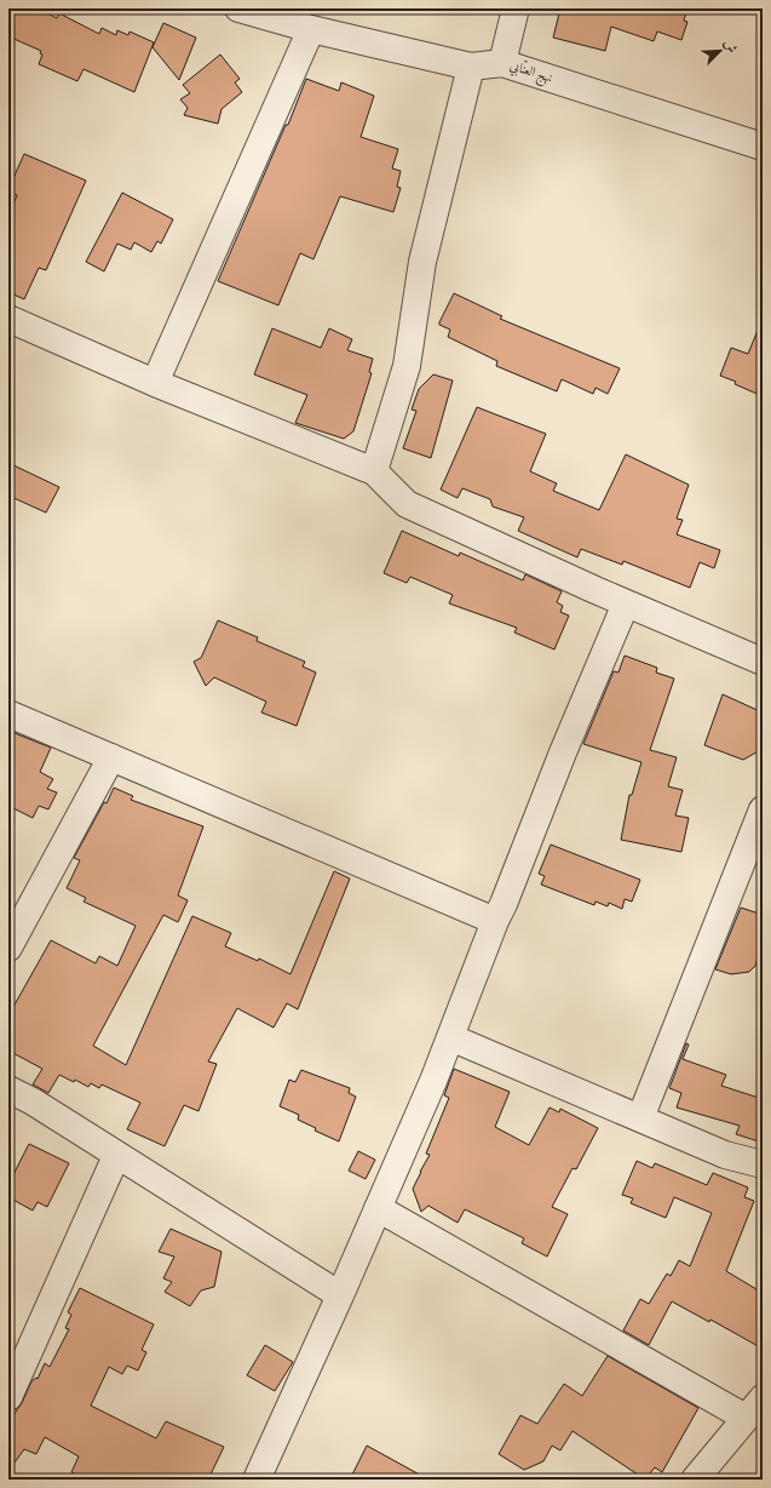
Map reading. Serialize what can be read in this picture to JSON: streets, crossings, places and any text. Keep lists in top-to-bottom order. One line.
{"streets":{"street":["نهج العنّابي"]},"north":"top right"}
